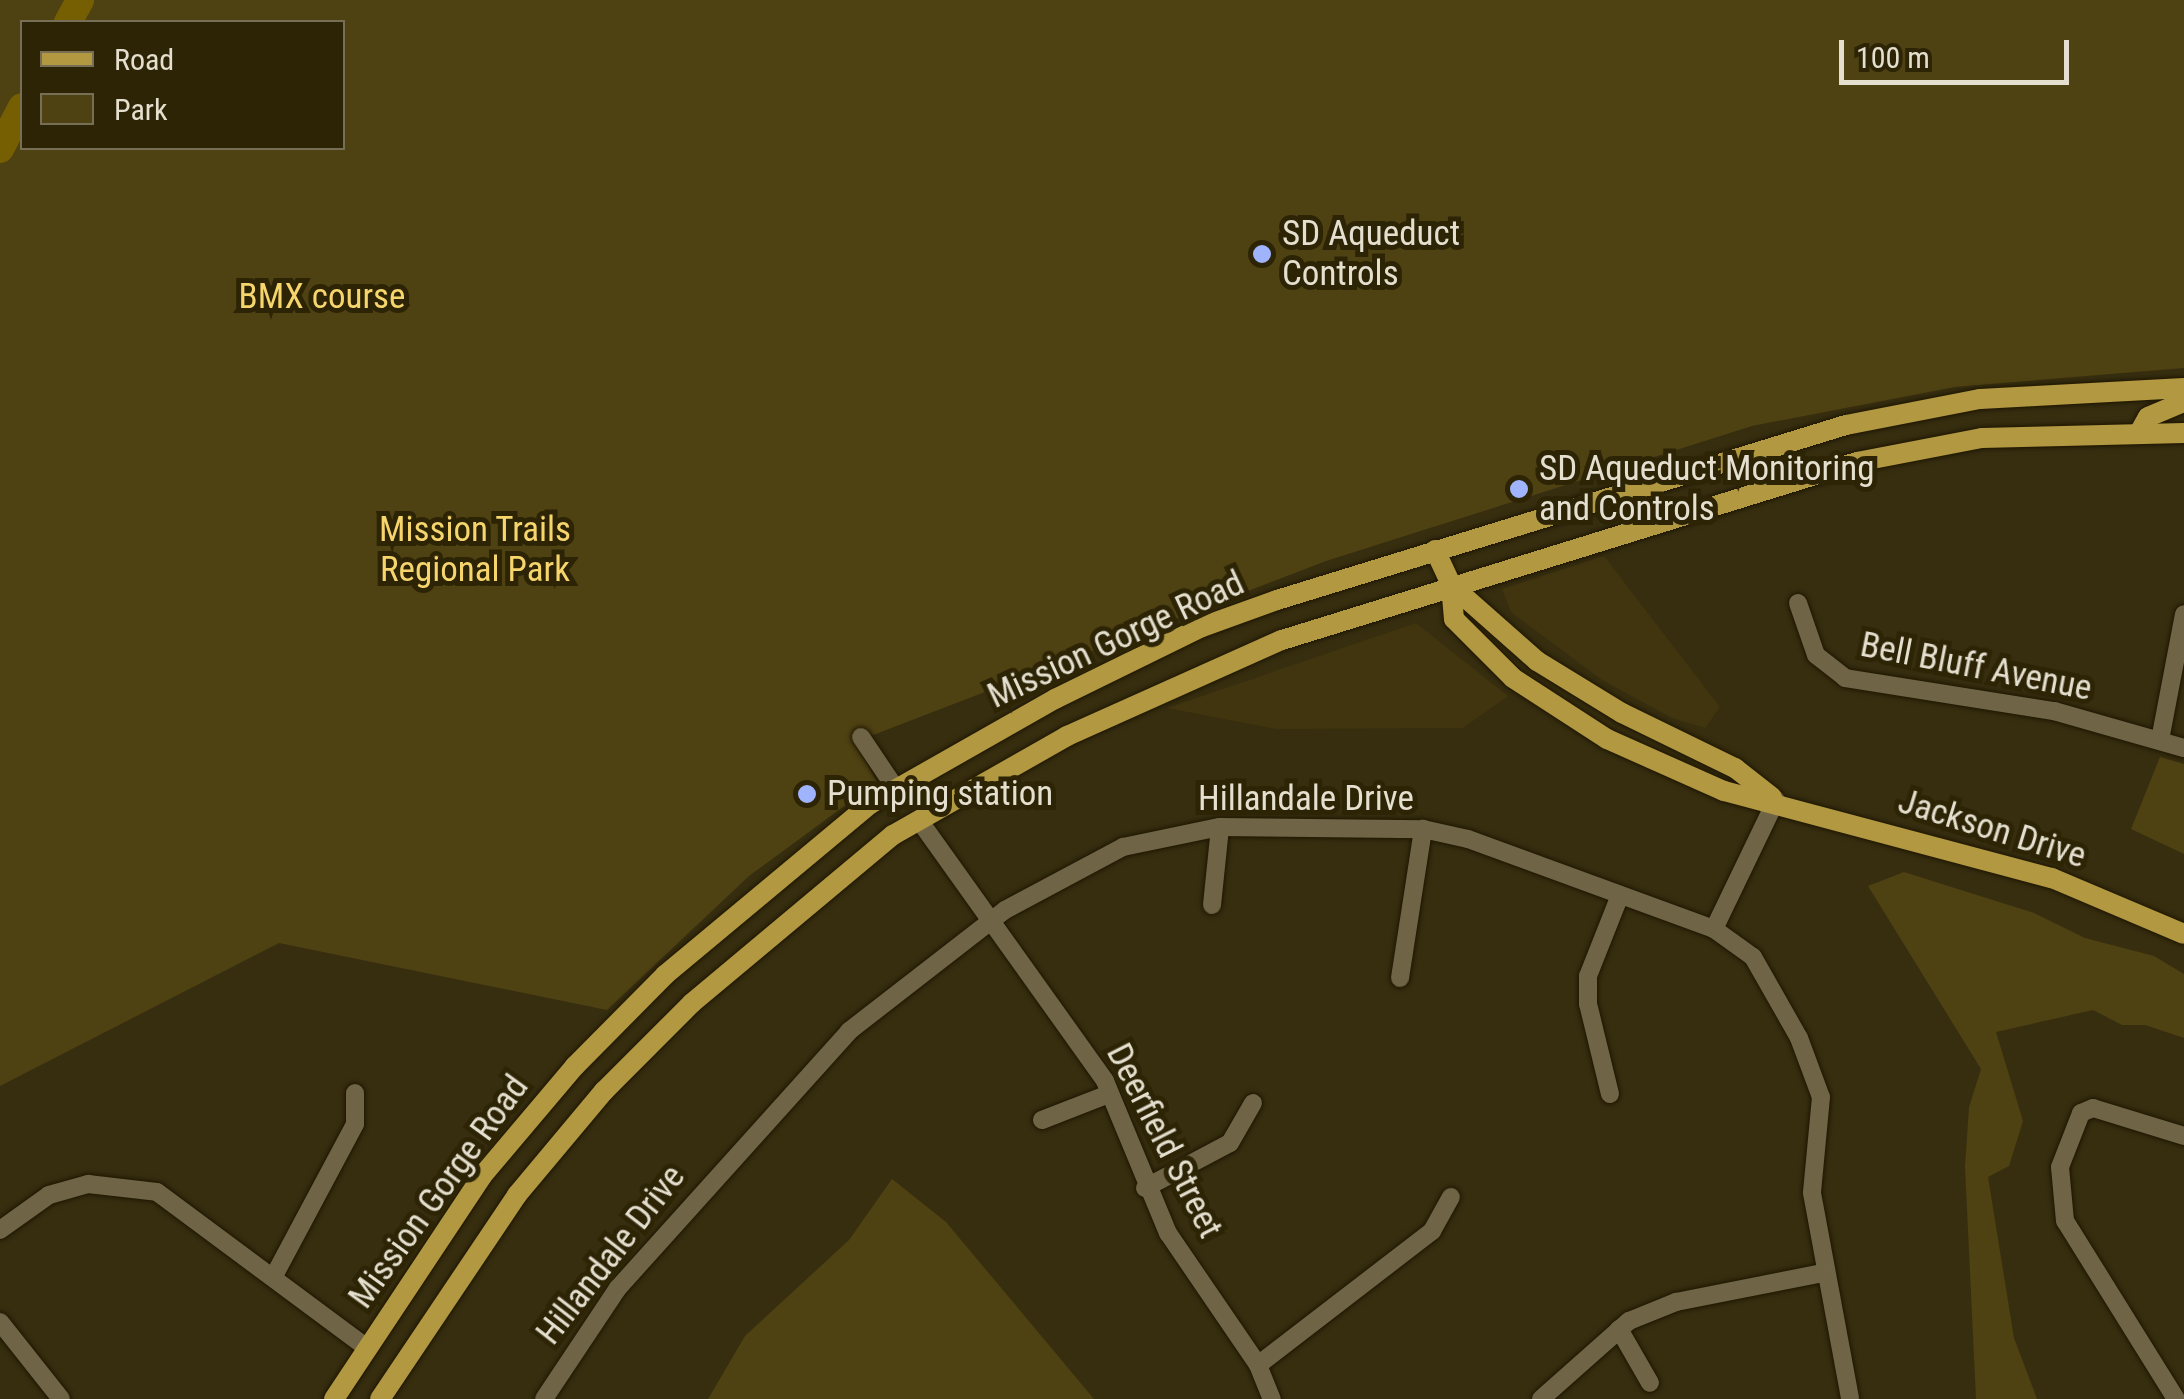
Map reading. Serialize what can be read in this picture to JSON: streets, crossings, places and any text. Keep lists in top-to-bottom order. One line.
{"streets":{"main road":["Mission Gorge Road","Jackson Drive"],"street":["Bell Bluff Avenue","Hillandale Drive","Deerfield Street"]},"crossings":[["Mission Gorge Road","Jackson Drive"],["Mission Gorge Road","Deerfield Street"],["Hillandale Drive","Deerfield Street"]],"parks":["BMX course","Mission Trails Regional Park"],"places":["SD Aqueduct Controls","SD Aqueduct Monitoring and Controls","Pumping station"],"legend":["Road","Park"],"scale_bar":"100 m"}
